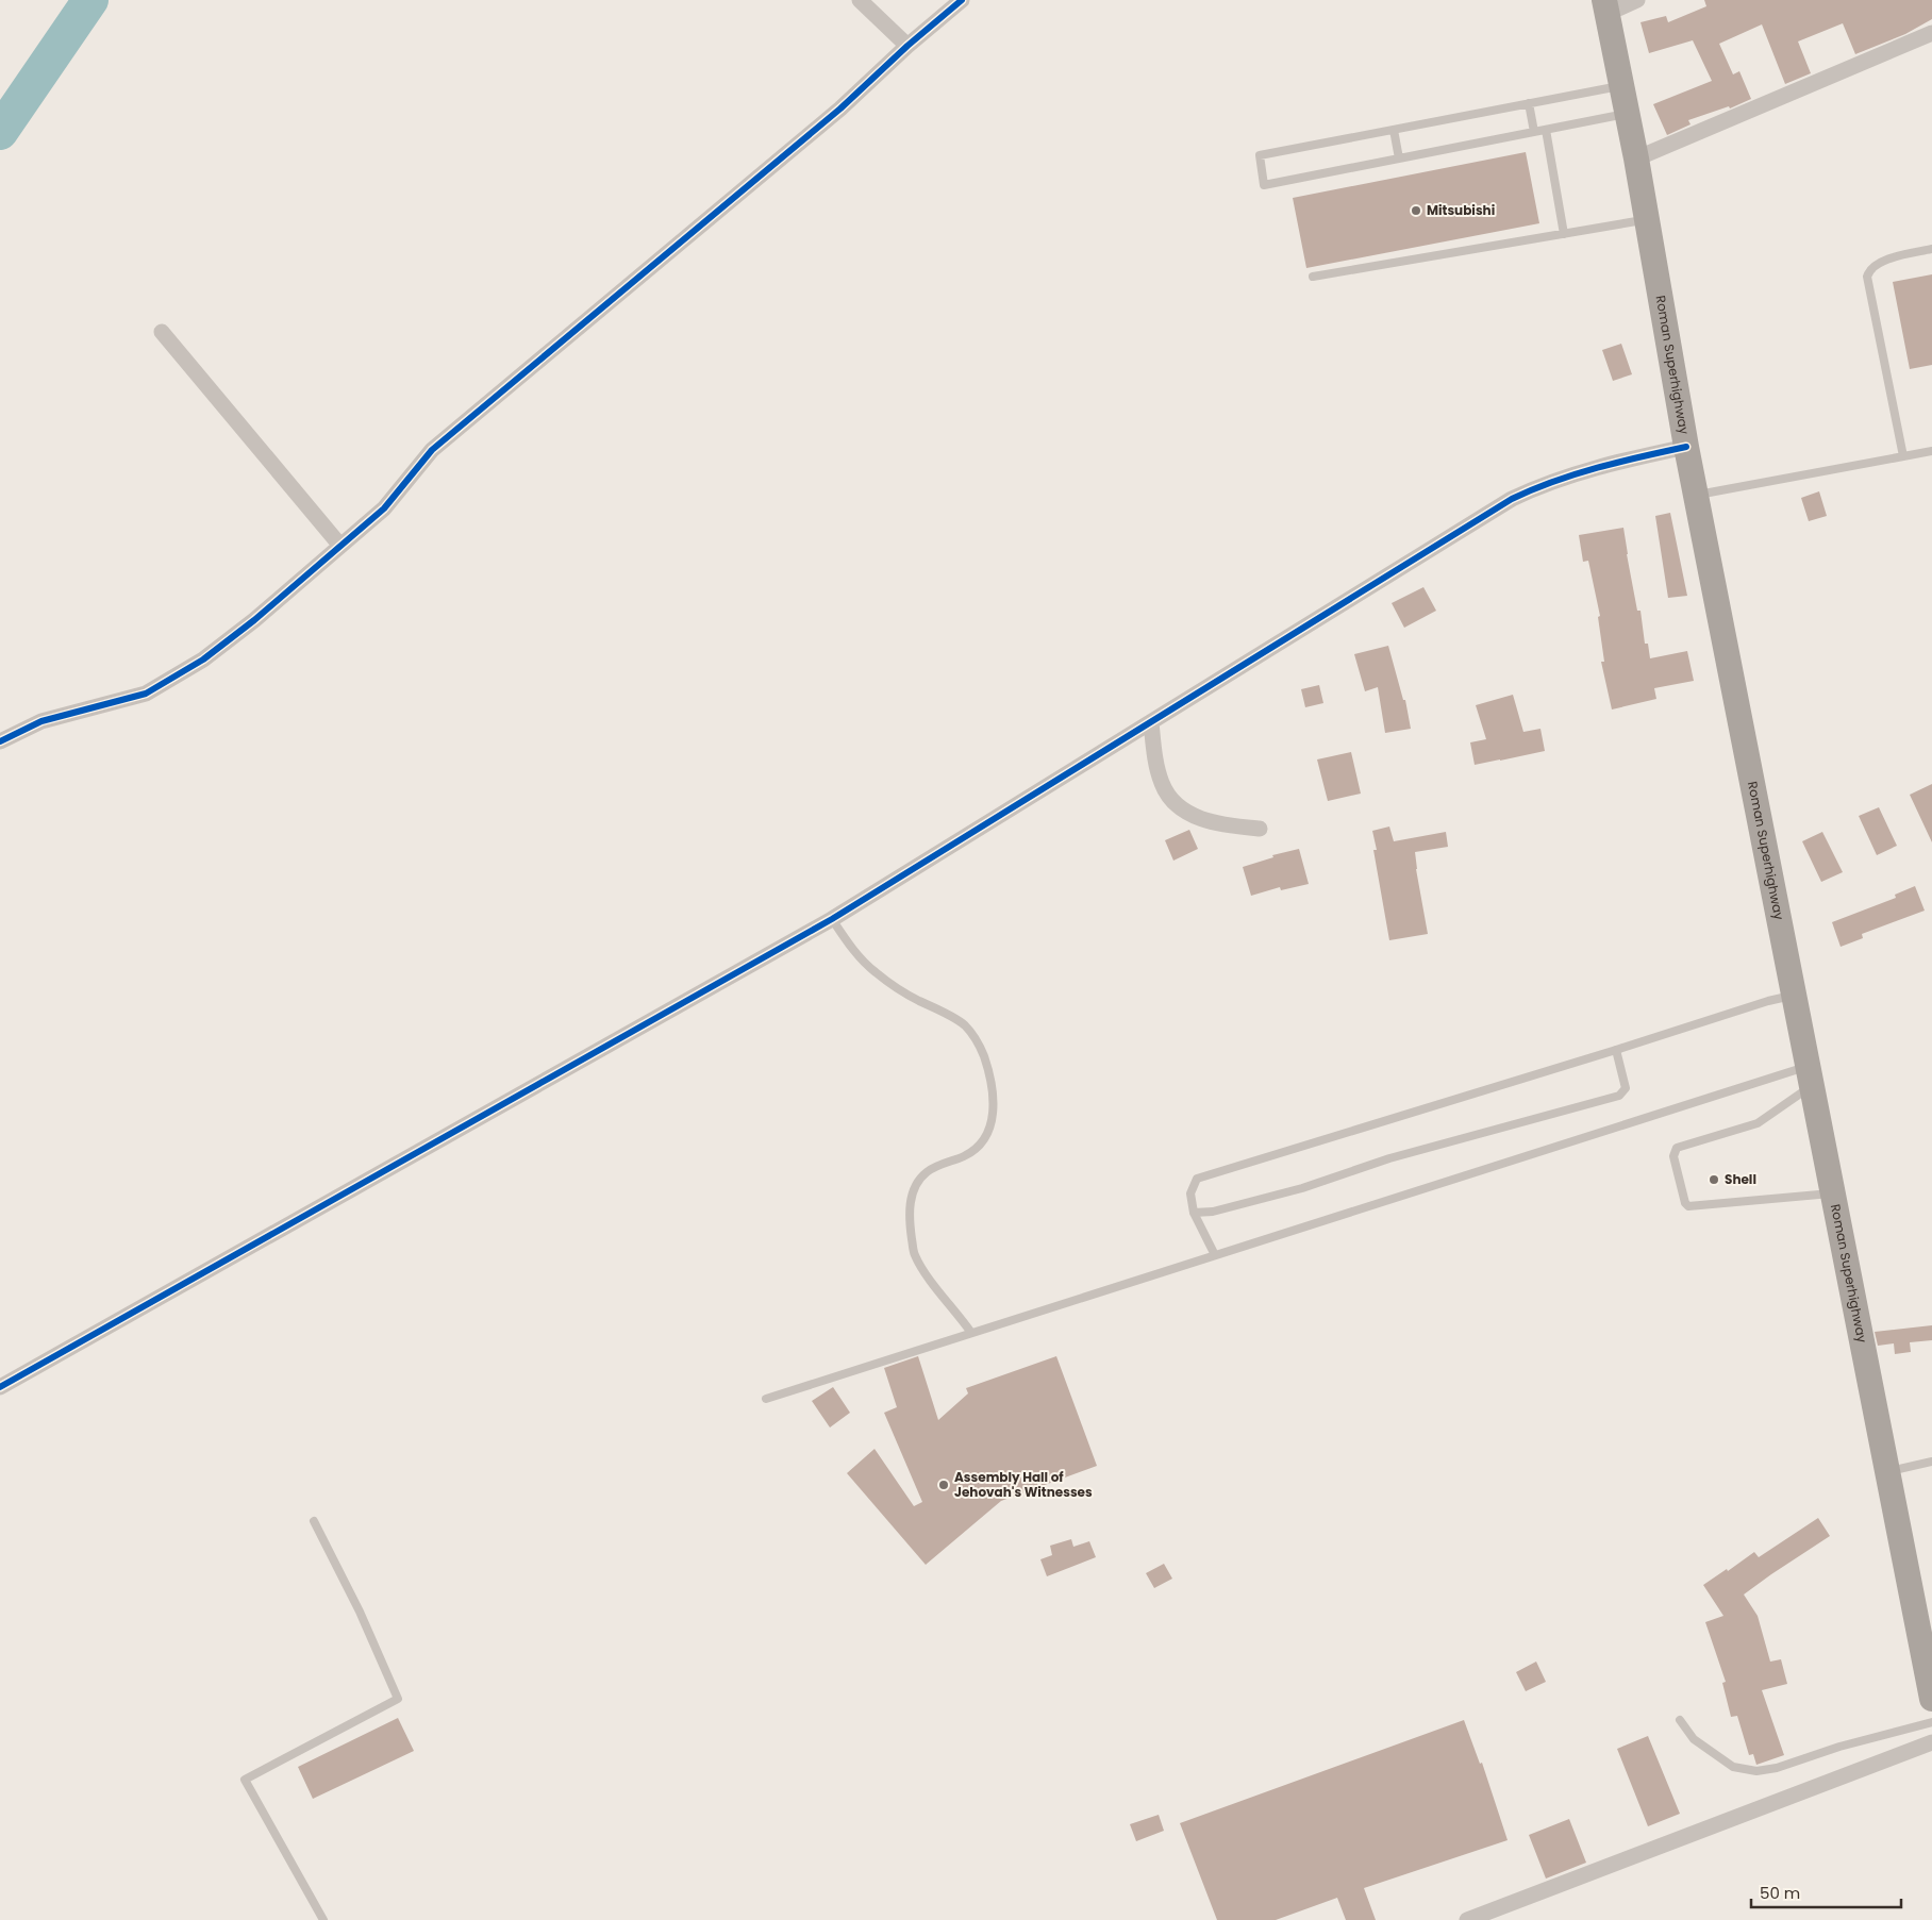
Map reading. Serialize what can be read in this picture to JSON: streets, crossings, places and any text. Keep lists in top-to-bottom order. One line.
{"streets":{"main road":["Roman Superhighway"]},"places":["Mitsubishi","Shell","Assembly Hall of Jehovah's Witnesses"],"scale_bar":"50 m"}
